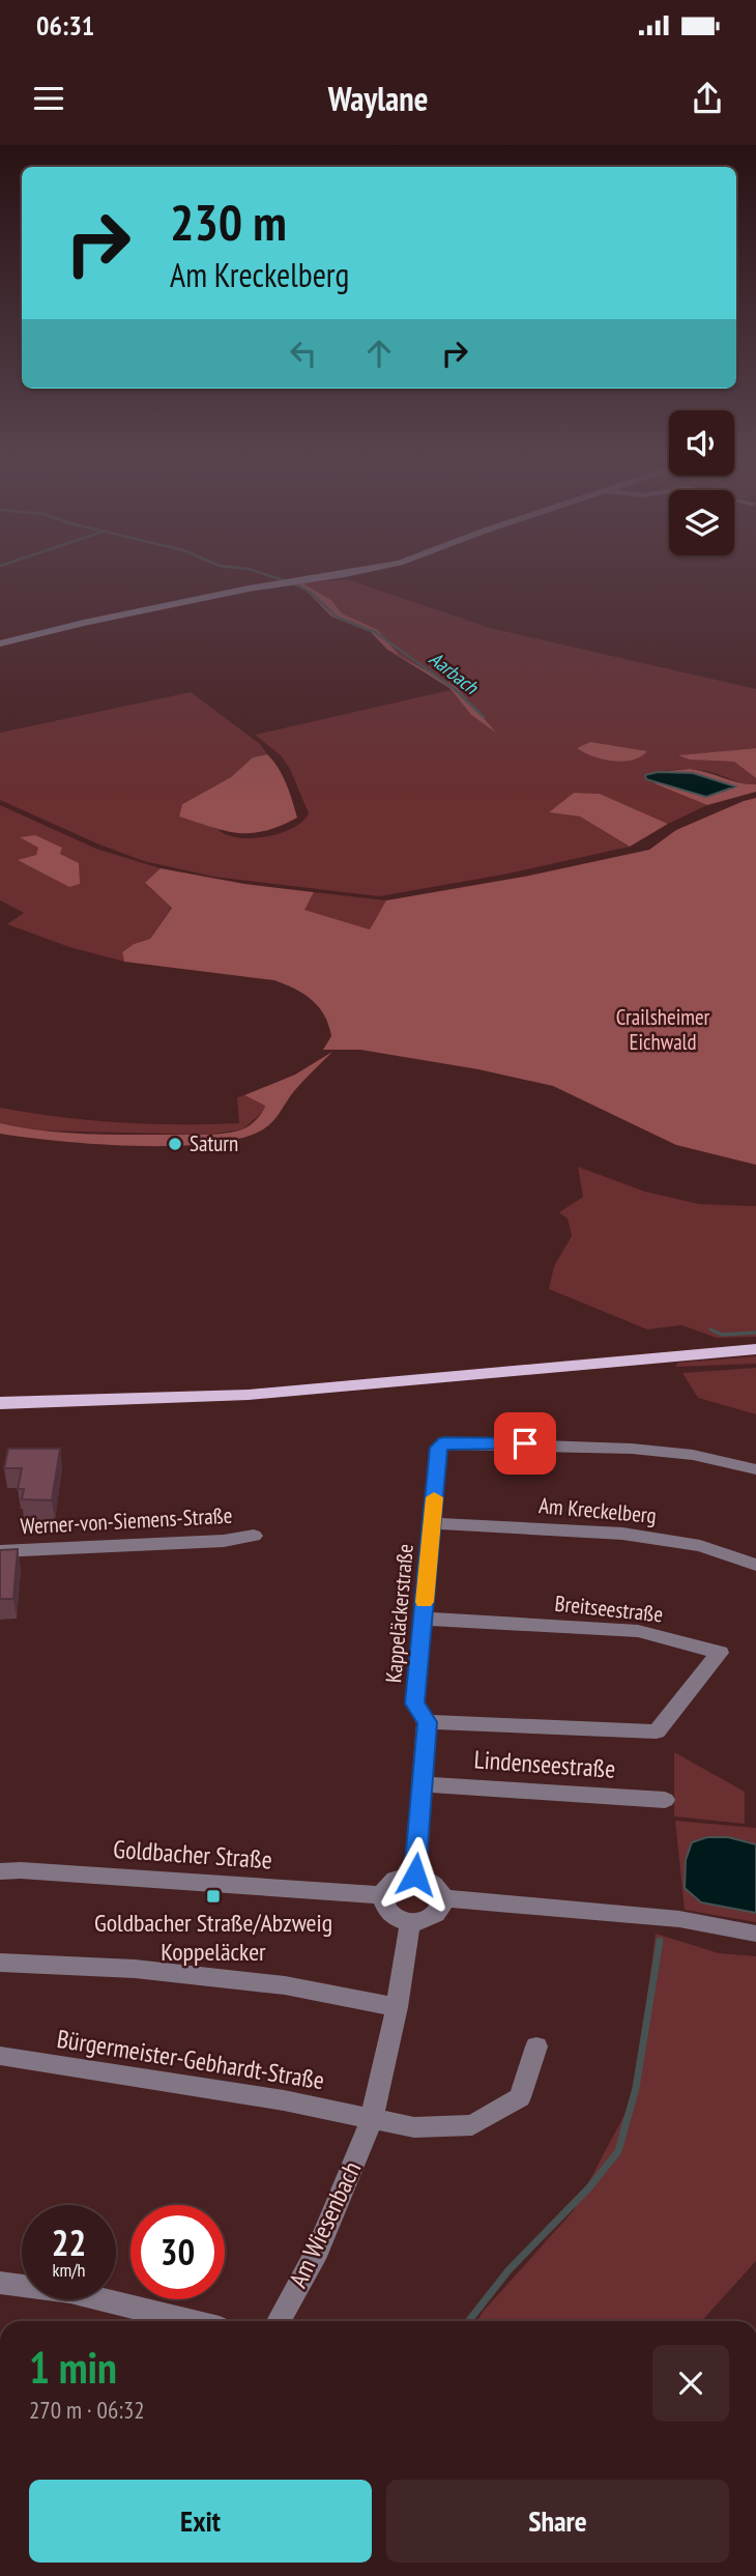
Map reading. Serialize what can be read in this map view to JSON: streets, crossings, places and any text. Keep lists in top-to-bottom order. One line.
{"streets":{"street":["Am Kreckelberg","Werner-von-Siemens-Straße","Breitseestraße","Kappeläckerstraße","Lindenseestraße","Goldbacher Straße","Bürgermeister-Gebhardt-Straße","Am Wiesenbach"]},"crossings":[["Am Kreckelberg","Kappeläckerstraße"],["Breitseestraße","Kappeläckerstraße"],["Kappeläckerstraße","Lindenseestraße"],["Kappeläckerstraße","Goldbacher Straße"],["Kappeläckerstraße","Am Wiesenbach"],["Goldbacher Straße","Am Wiesenbach"],["Bürgermeister-Gebhardt-Straße","Am Wiesenbach"]],"water":["Aarbach"],"parks":["Crailsheimer Eichwald"],"places":{"other":["Saturn"],"transit":["Goldbacher Straße/Abzweig Koppeläcker"]},"page":{"status":"06:31","header":"Waylane","turn":["230 m","Am Kreckelberg"],"speed":"22 km/h","limit":"30","heading":["1 min","270 m · 06:32"],"buttons":["Exit","Share"]}}
